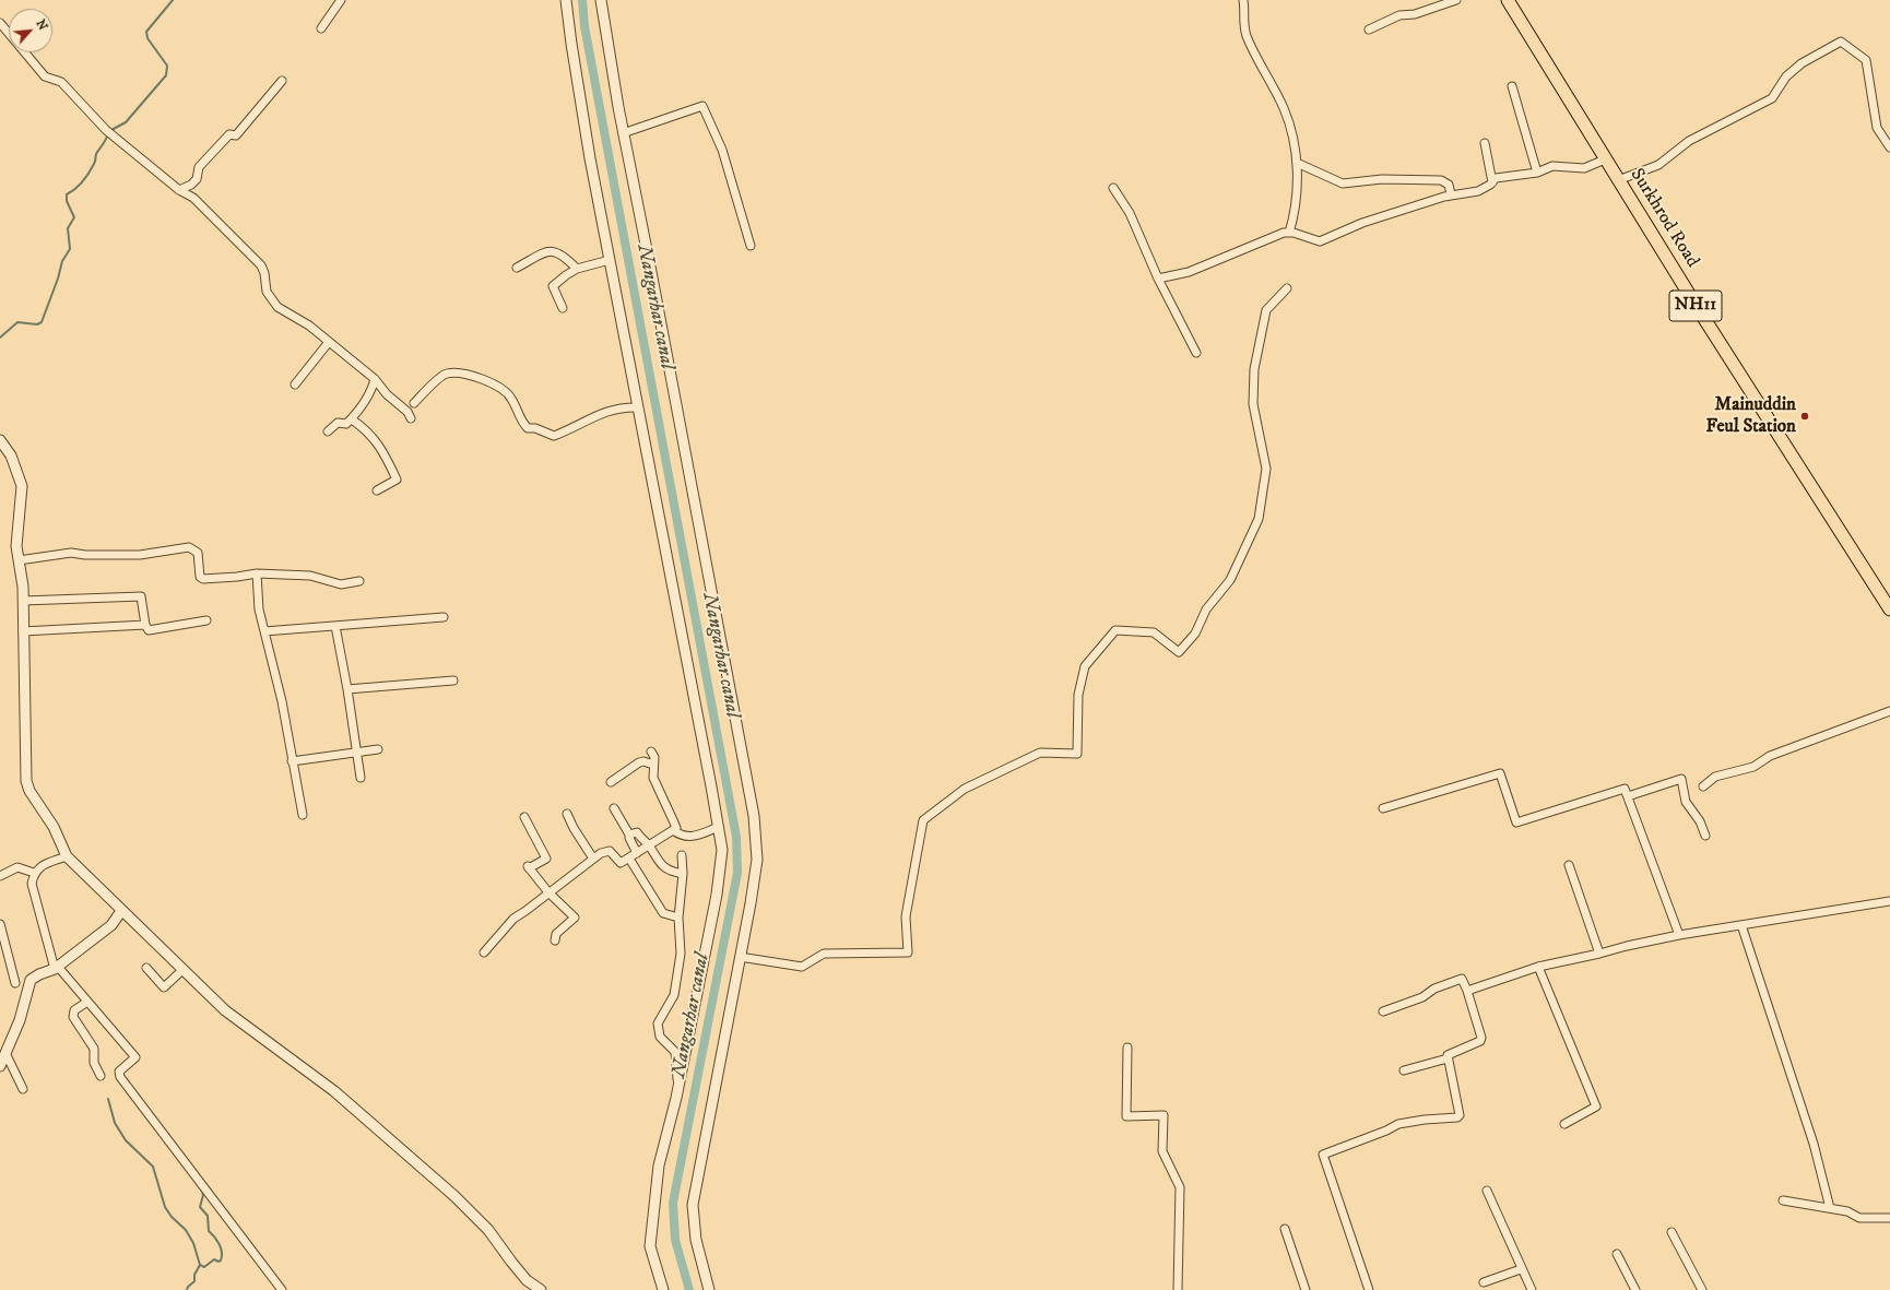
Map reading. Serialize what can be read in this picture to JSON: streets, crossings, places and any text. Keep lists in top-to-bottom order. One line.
{"streets":{"main road":["Surkhrod Road","NH11"]},"water":["Nangarhar canal"],"places":["Mainuddin Feul Station"],"north":"top right"}
